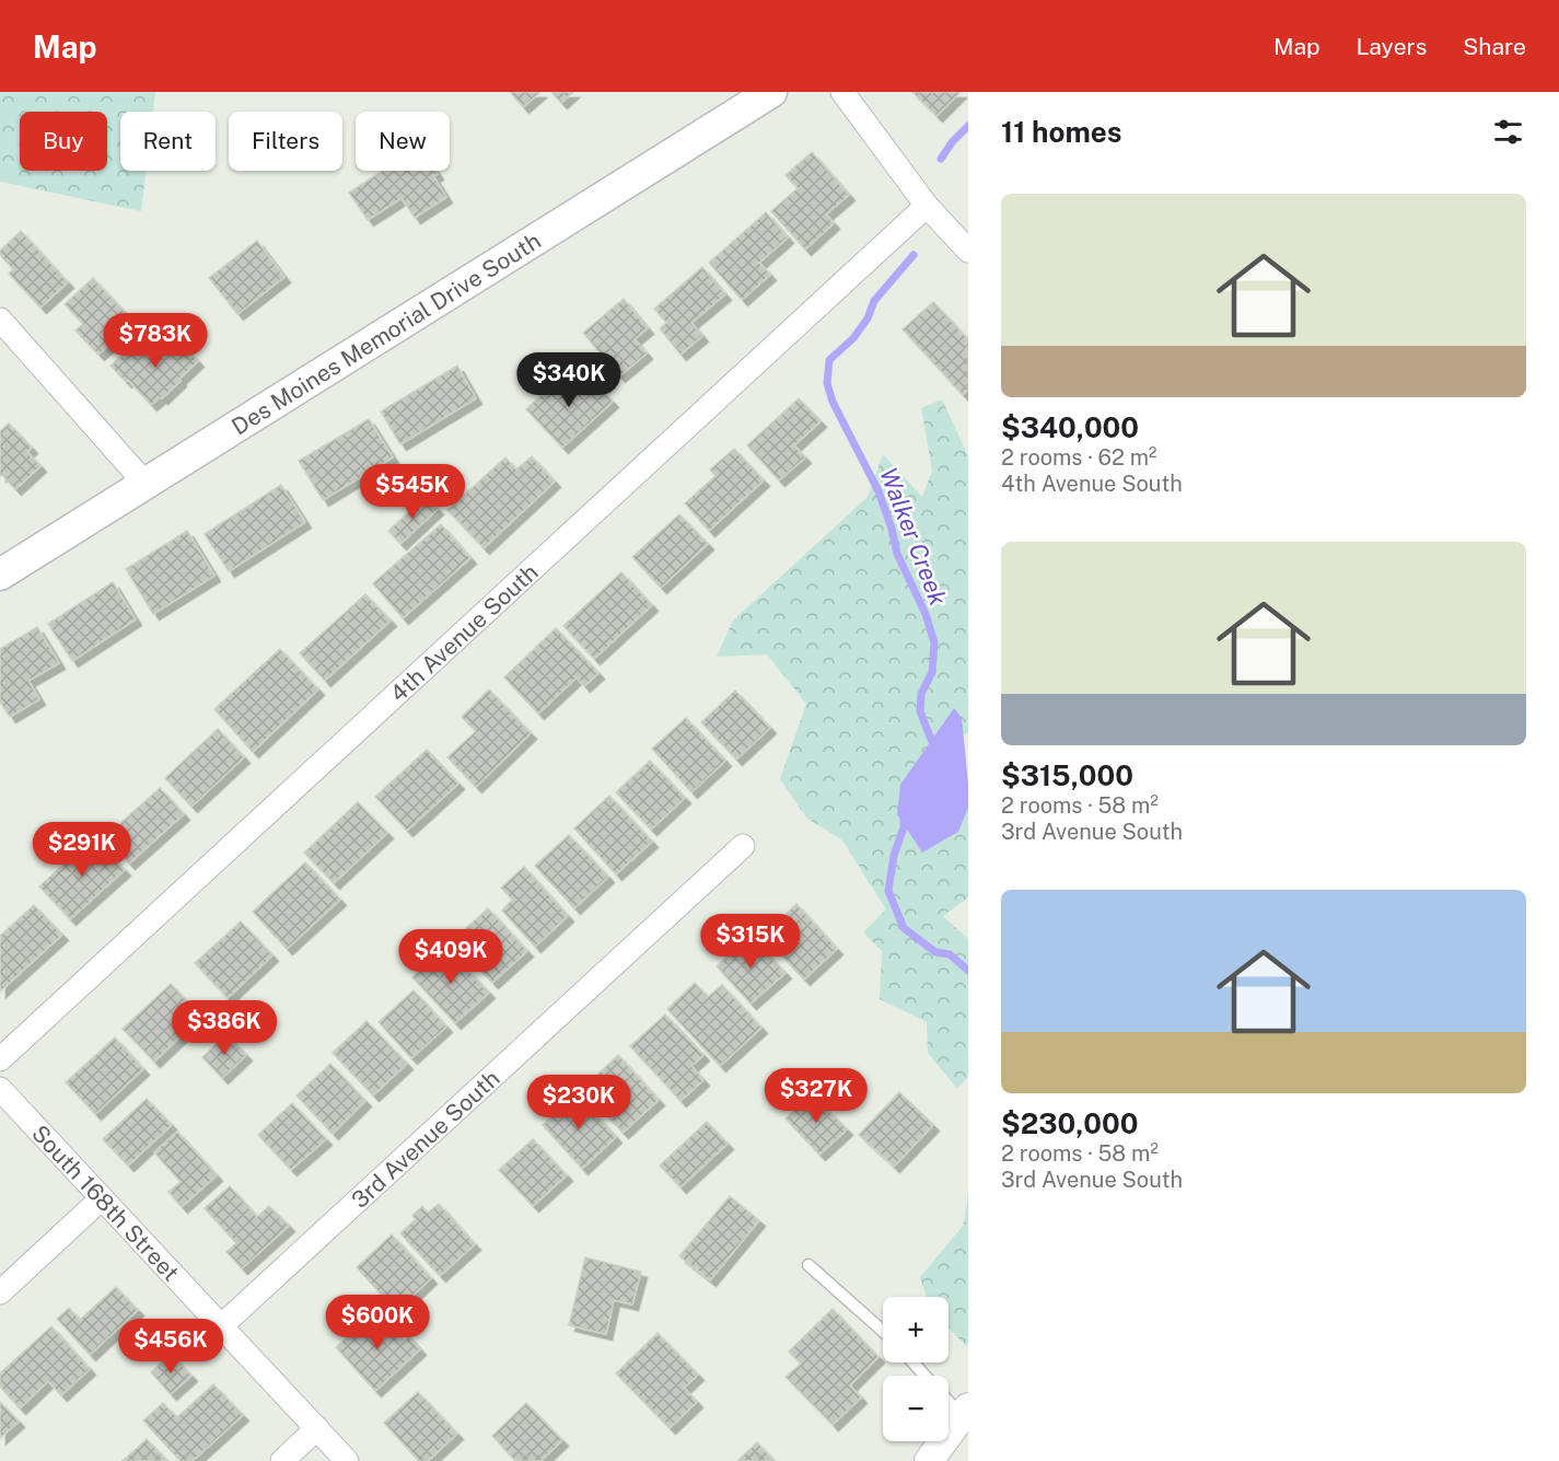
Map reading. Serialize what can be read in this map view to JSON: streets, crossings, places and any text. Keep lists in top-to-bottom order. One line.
{"streets":{"main road":["Des Moines Memorial Drive South"],"street":["4th Avenue South","3rd Avenue South","South 168th Street"]},"crossings":[["3rd Avenue South","South 168th Street"]],"water":["Walker Creek"],"page":{"header":"Map","nav":["Map","Layers","Share"],"heading":"11 homes","chip":["Buy","Rent","Filters","New"],"list":[{"name":"$340,000","note":"2 rooms · 62 m² · 4th Avenue South"},{"name":"$315,000","note":"2 rooms · 58 m² · 3rd Avenue South"},{"name":"$230,000","note":"2 rooms · 58 m² · 3rd Avenue South"}],"price":["$783K","$340K","$545K","$291K","$315K","$409K","$386K","$327K","$230K","$600K","$456K"],"map_buttons":["+","−"]}}
